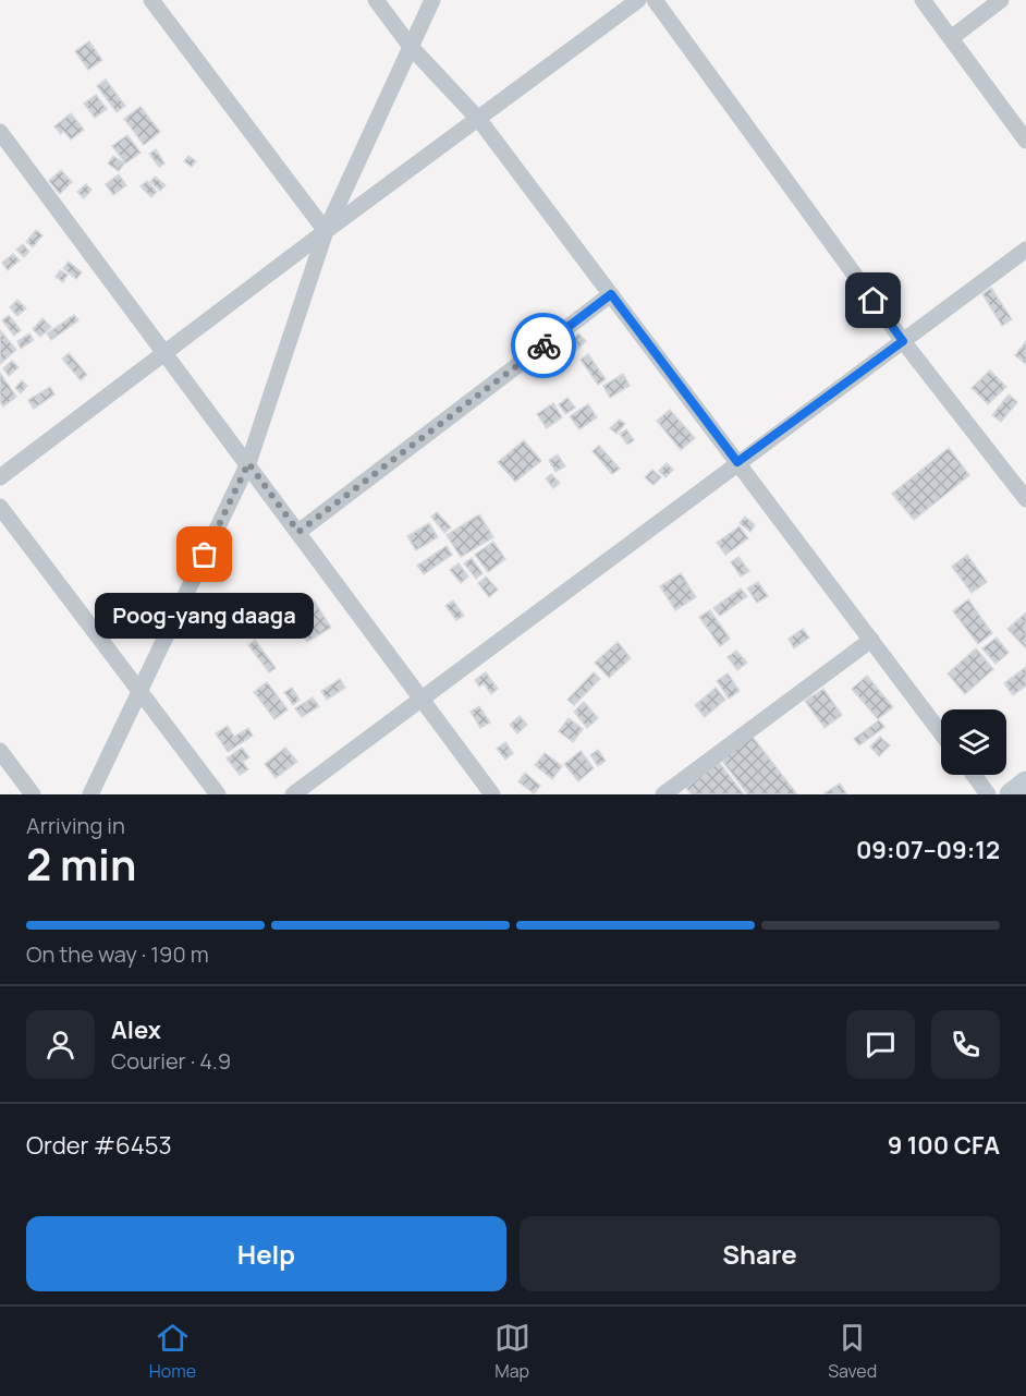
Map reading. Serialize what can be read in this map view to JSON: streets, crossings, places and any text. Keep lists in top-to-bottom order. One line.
{"places":["Poog-yang daaga"],"page":{"bubble":"Poog-yang daaga","heading":["2 min","Arriving in","09:07–09:12"],"panel":["Alex","Courier · 4.9","Order #6453","9 100 CFA"],"bar":"On the way · 190 m","buttons":["Help","Share"],"tabs":["Home","Map","Saved"]}}
